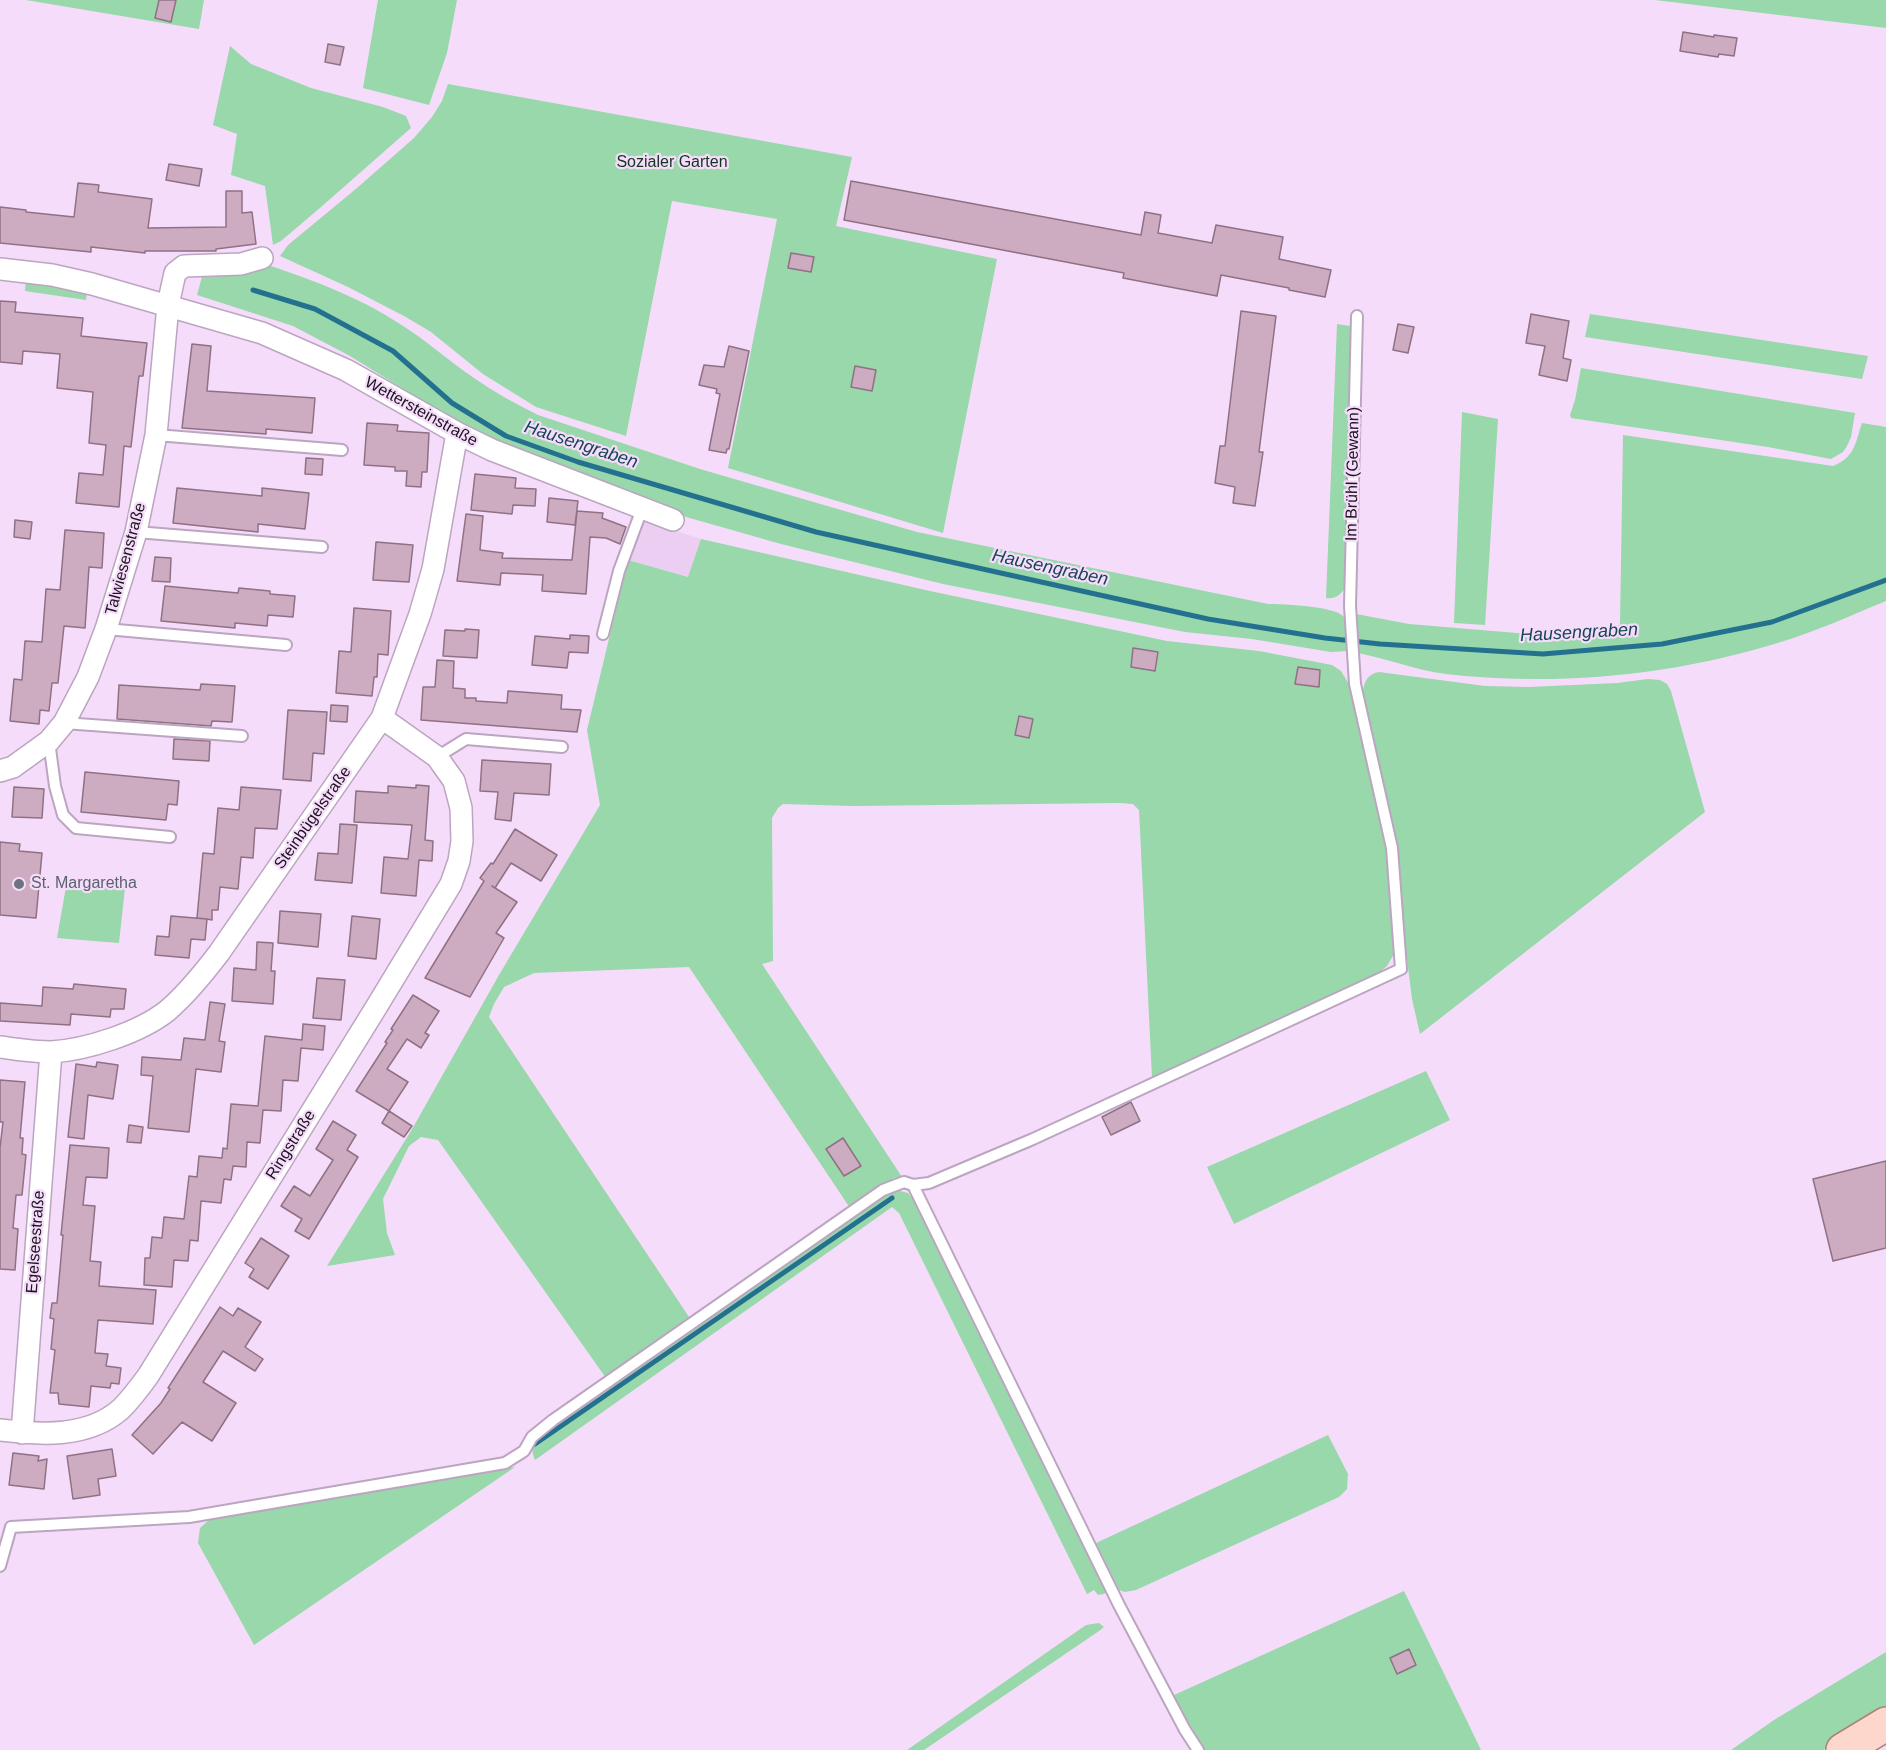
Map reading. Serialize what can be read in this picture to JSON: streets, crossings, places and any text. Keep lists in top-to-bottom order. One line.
{"streets":{"street":["Wettersteinstraße","Talwiesenstraße","Steinbügelstraße","Ringstraße","Egelseestraße"],"lane":["Im Brühl (Gewann)"]},"crossings":[["Wettersteinstraße","Talwiesenstraße"],["Wettersteinstraße","Steinbügelstraße"],["Steinbügelstraße","Ringstraße"],["Steinbügelstraße","Egelseestraße"],["Ringstraße","Egelseestraße"]],"water":["Hausengraben"],"parks":["Sozialer Garten"],"places":["St. Margaretha"]}
